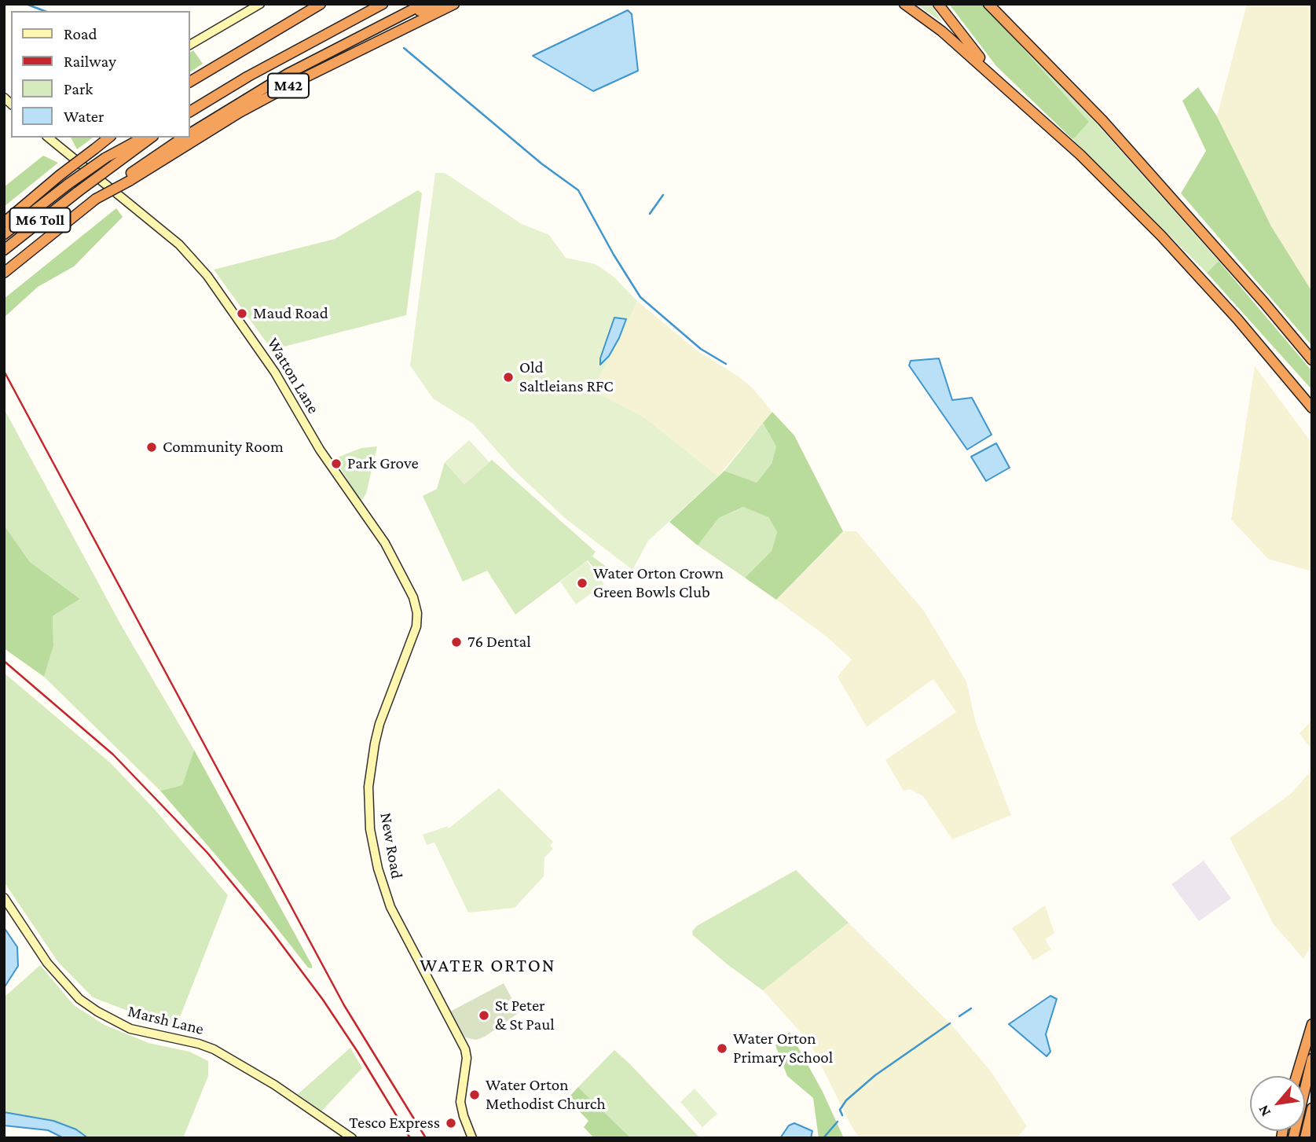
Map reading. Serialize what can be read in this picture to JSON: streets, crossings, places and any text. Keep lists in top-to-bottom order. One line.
{"streets":{"highway":["M42","M6 Toll"],"main road":["Watton Lane","New Road","Marsh Lane"]},"crossings":[["Watton Lane","New Road"]],"districts":["WATER ORTON"],"places":["Maud Road","Old Saltleians RFC","Community Room","Park Grove","Water Orton Crown Green Bowls Club","76 Dental","St Peter & St Paul","Water Orton Primary School","Water Orton Methodist Church","Tesco Express"],"legend":["Road","Railway","Park","Water"],"north":"bottom left"}
